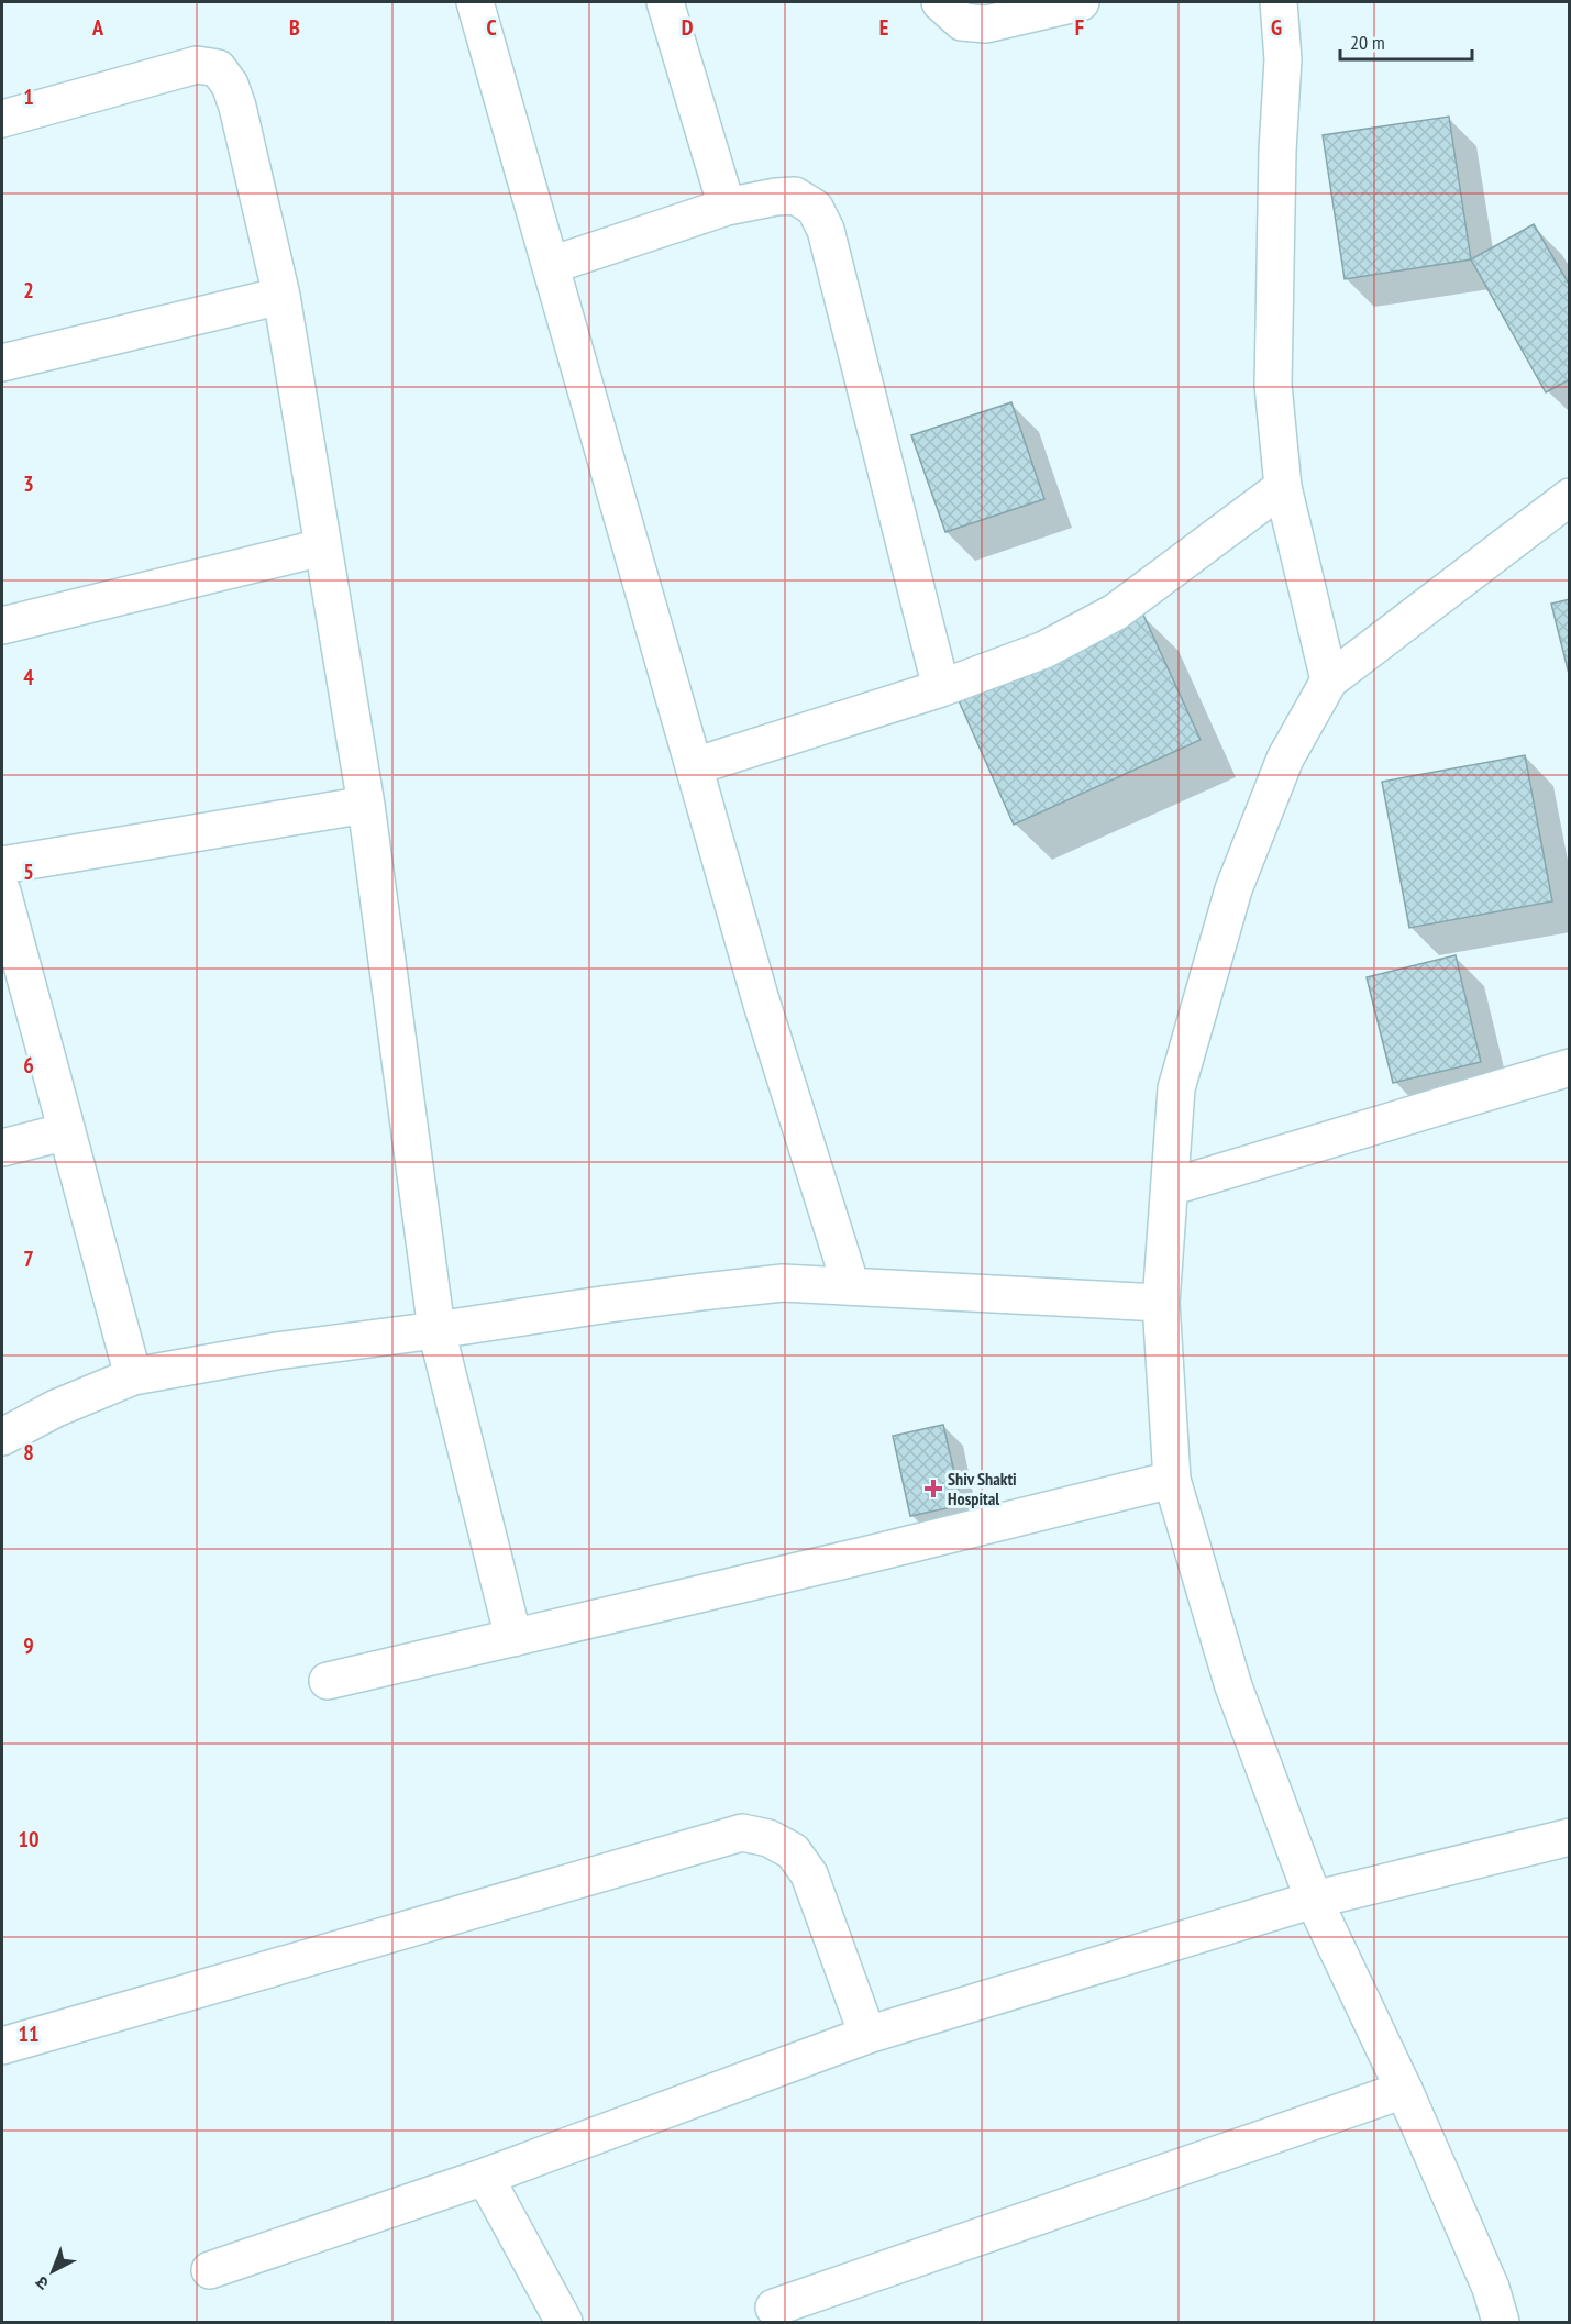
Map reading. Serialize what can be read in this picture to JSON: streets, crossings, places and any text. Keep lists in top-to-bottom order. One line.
{"places":{"health":["Shiv Shakti Hospital"]},"scale_bar":"20 m","north":"bottom left","grid":{"columns":["A","B","C","D","E","F","G"],"rows":["1","2","3","4","5","6","7","8","9","10","11"]}}
